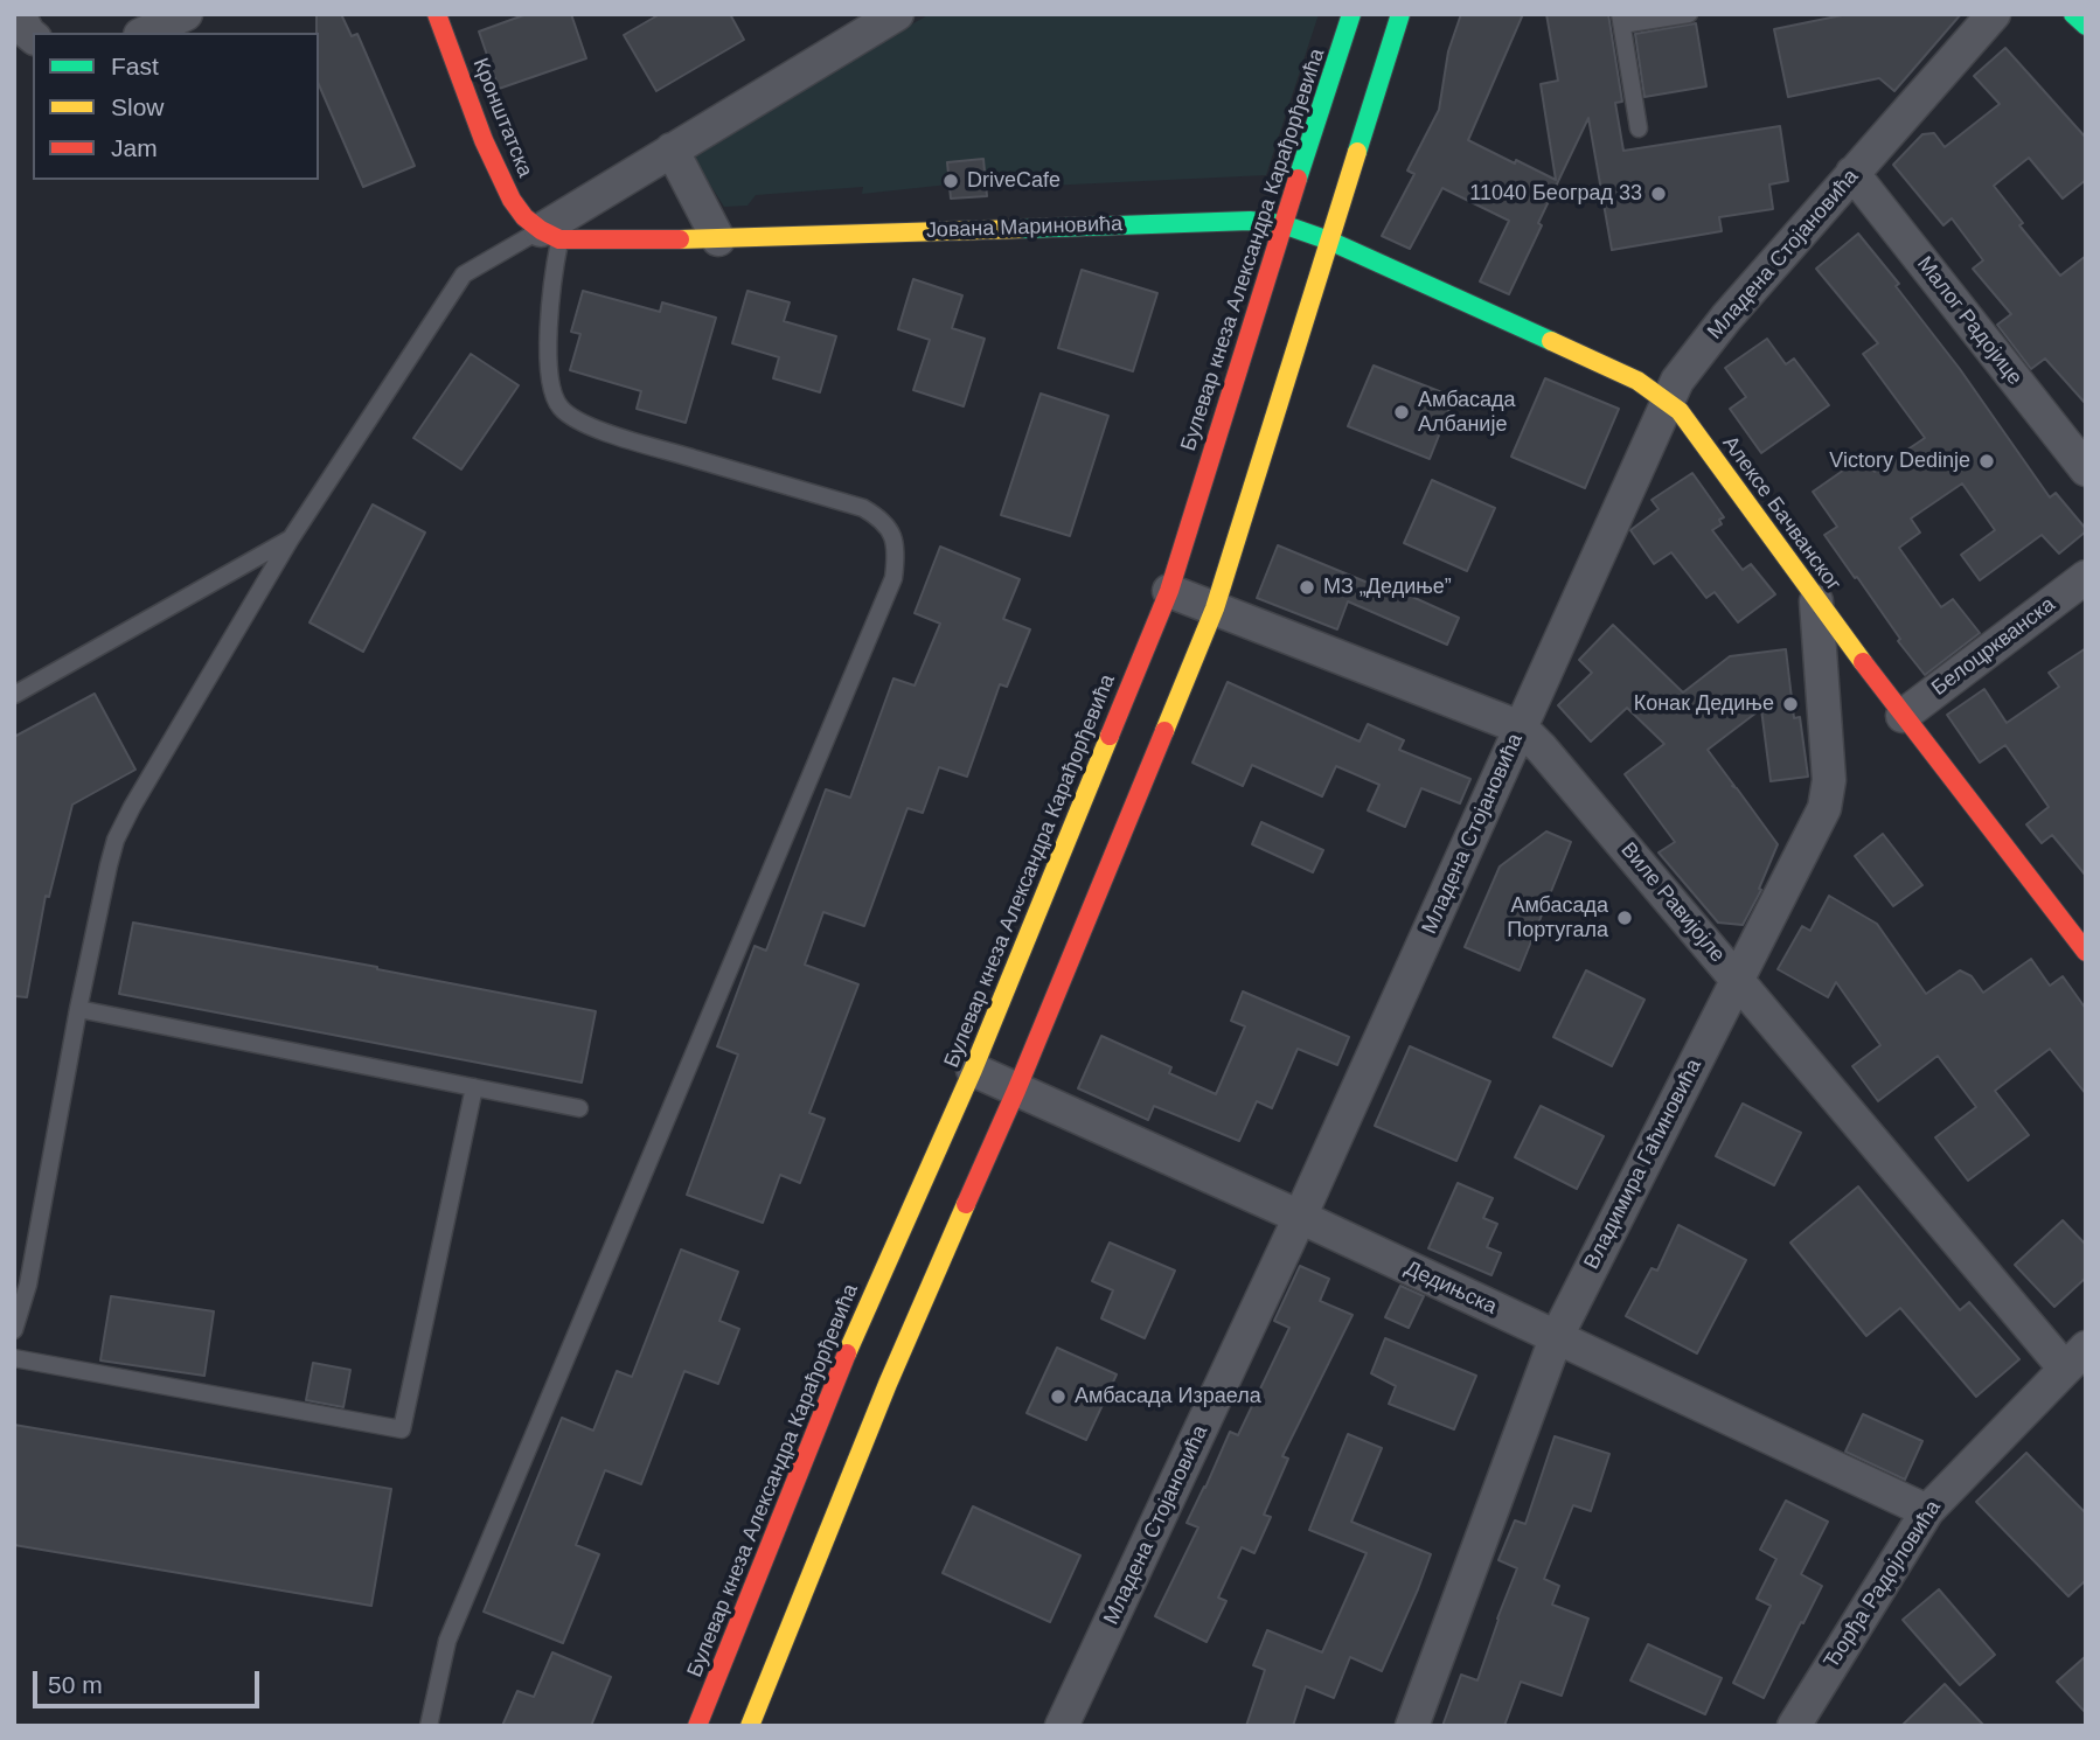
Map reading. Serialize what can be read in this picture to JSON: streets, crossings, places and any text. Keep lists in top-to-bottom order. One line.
{"streets":{"street":["Кронштатска","Јована Мариновића","Булевар кнеза Александра Карађорђевића","Младена Стојановића","Малог Радојице","Алексе Бачванског","Белоцркванска","Виле Равијојле","Владимира Гаћиновића","Дедињска","Ђорђа Радојловића"]},"crossings":[["Кронштатска","Јована Мариновића"],["Јована Мариновића","Булевар кнеза Александра Карађорђевића"],["Јована Мариновића","Алексе Бачванског"],["Булевар кнеза Александра Карађорђевића","Виле Равијојле"],["Булевар кнеза Александра Карађорђевића","Дедињска"],["Младена Стојановића","Малог Радојице"],["Младена Стојановића","Алексе Бачванског"],["Младена Стојановића","Виле Равијојле"],["Младена Стојановића","Дедињска"],["Алексе Бачванског","Белоцркванска"],["Алексе Бачванског","Владимира Гаћиновића"],["Виле Равијојле","Владимира Гаћиновића"],["Виле Равијојле","Ђорђа Радојловића"],["Владимира Гаћиновића","Дедињска"],["Дедињска","Ђорђа Радојловића"]],"places":["DriveCafe","11040 Београд 33","Амбасада Албаније","Victory Dedinje","МЗ „Дедиње”","Конак Дедиње","Амбасада Португала","Амбасада Израела"],"legend":["Fast","Slow","Jam"],"scale_bar":"50 m"}
